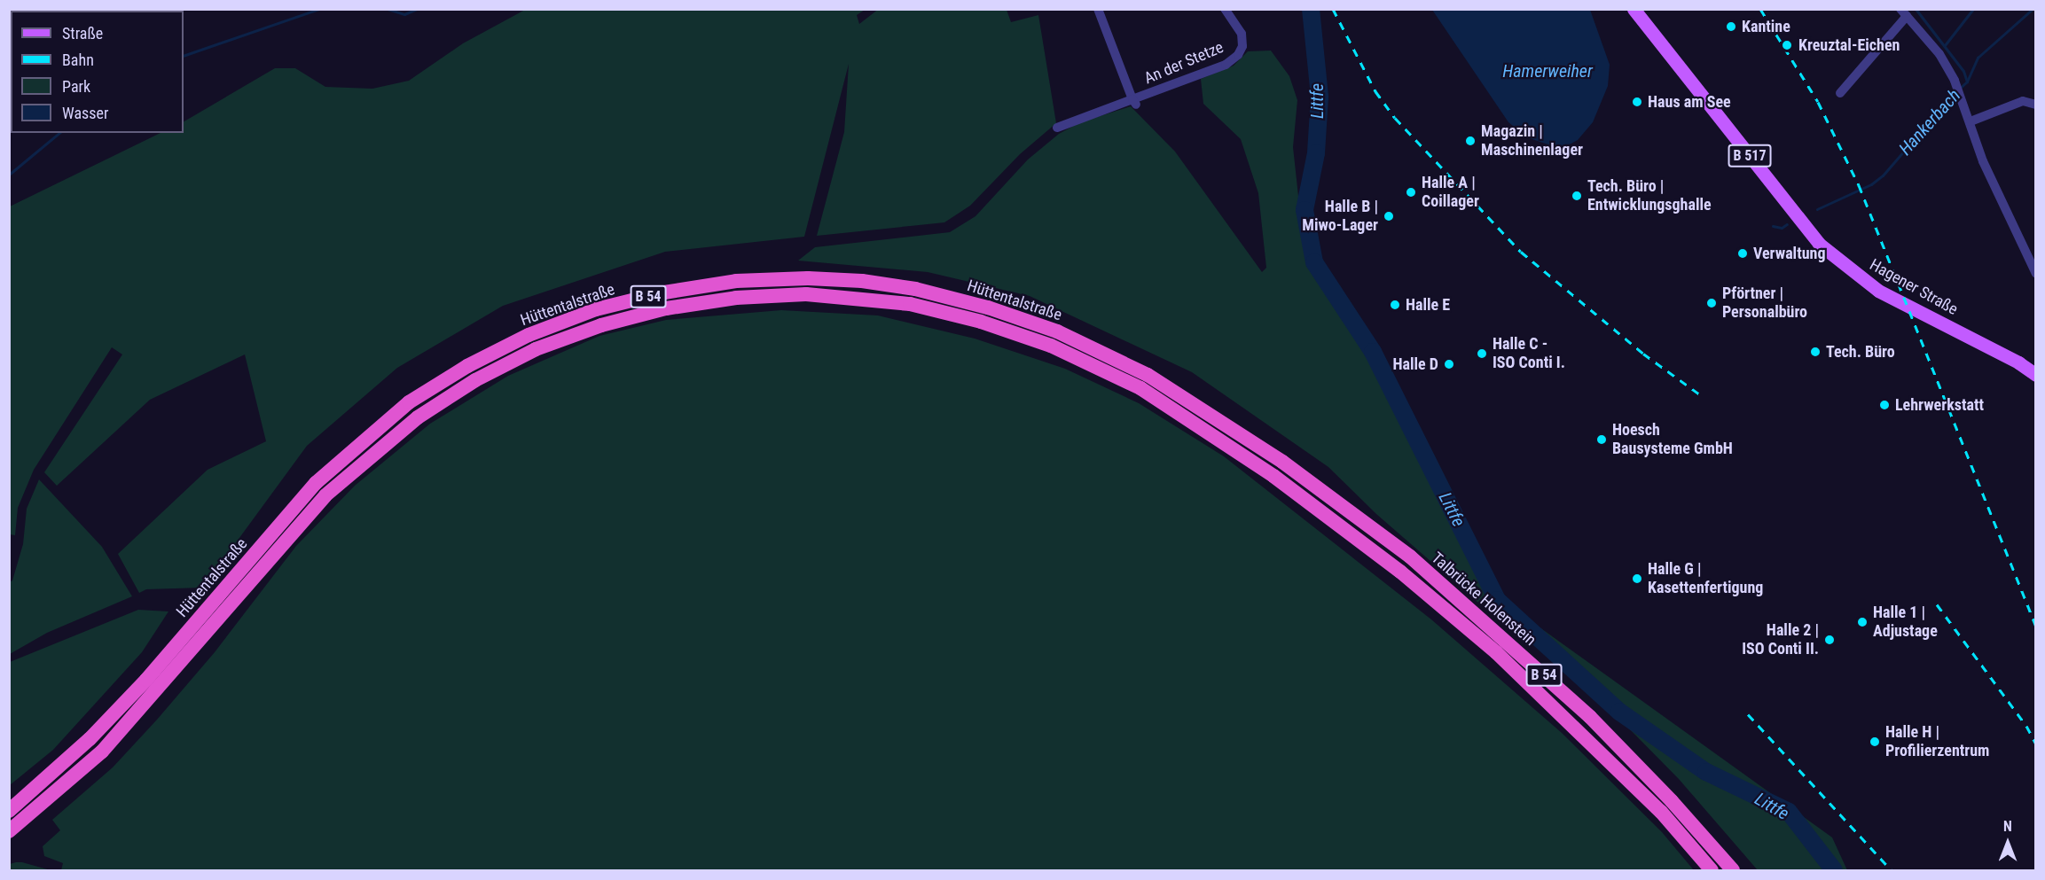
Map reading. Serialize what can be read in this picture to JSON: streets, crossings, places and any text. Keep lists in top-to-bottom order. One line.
{"streets":{"highway":["B 54","Hüttentalstraße","Talbrücke Holenstein"],"main road":["B 517","Hagener Straße"],"street":["An der Stetze"]},"crossings":[["Hüttentalstraße","Talbrücke Holenstein"]],"water":["Hamerweiher","Littfe","Hankerbach"],"places":["Kantine","Kreuztal-Eichen","Haus am See","Magazin | Maschinenlager","Halle A | Coillager","Tech. Büro | Entwicklungsghalle","Halle B | Miwo-Lager","Verwaltung","Pförtner | Personalbüro","Halle E","Tech. Büro","Halle C - ISO Conti I.","Halle D","Lehrwerkstatt","Hoesch Bausysteme GmbH","Halle G | Kasettenfertigung","Halle 1 | Adjustage","Halle 2 | ISO Conti II.","Halle H | Profilierzentrum"],"legend":["Straße","Bahn","Park","Wasser"],"north":"top"}
